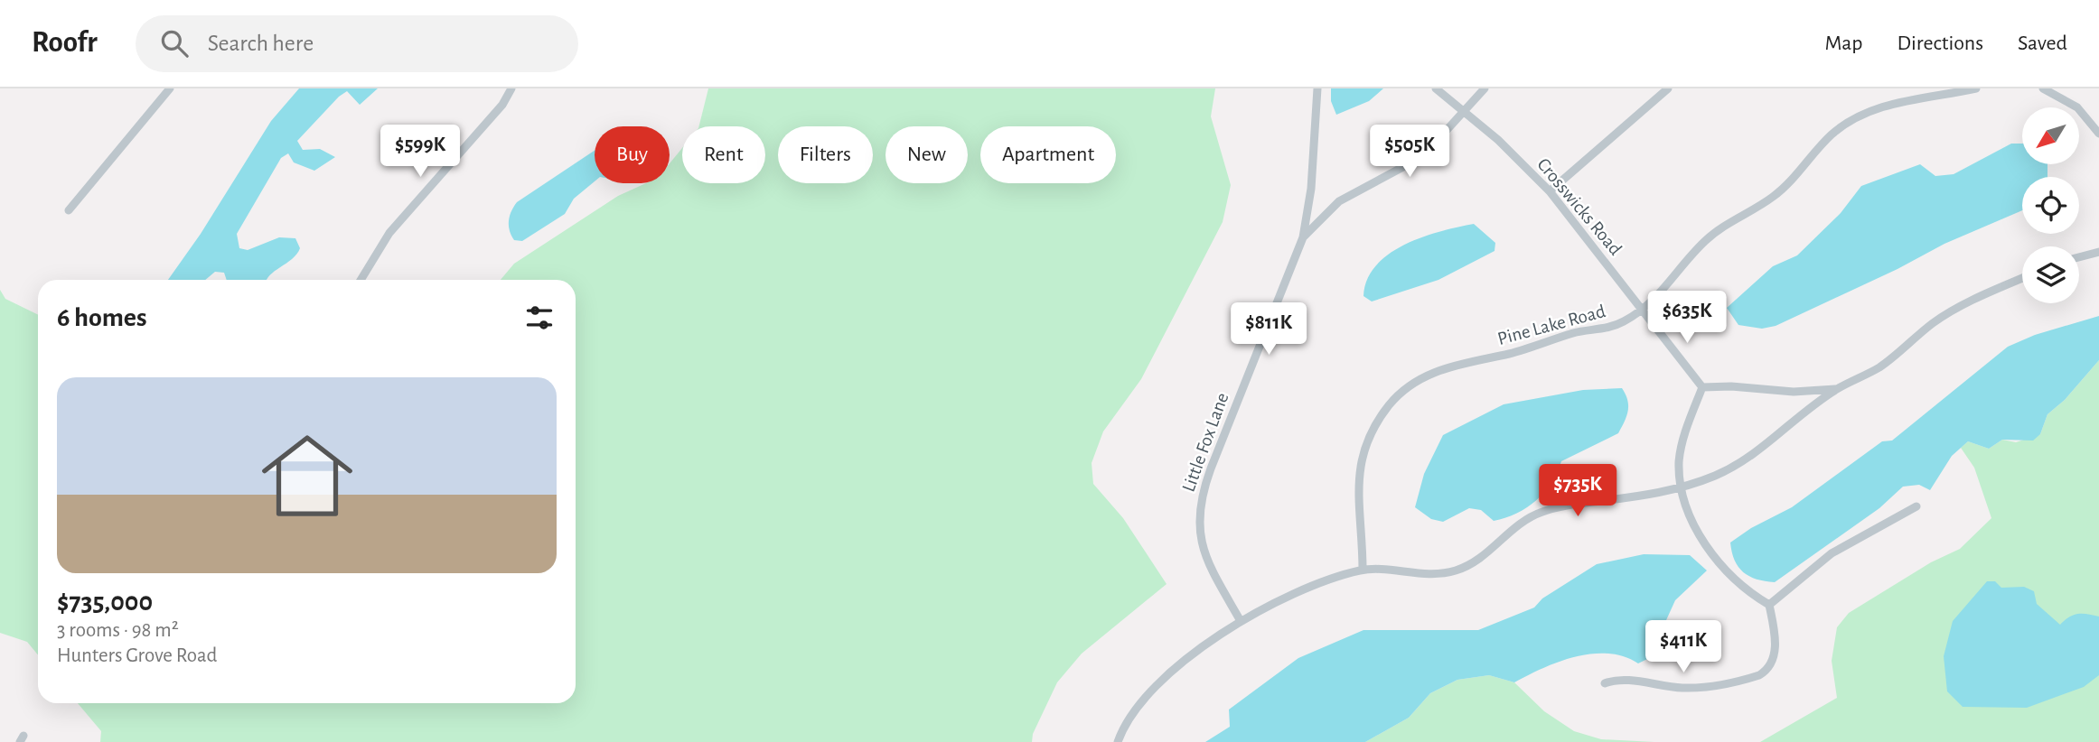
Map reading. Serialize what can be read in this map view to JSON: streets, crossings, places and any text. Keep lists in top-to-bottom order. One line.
{"streets":{"street":["Crosswicks Road","Pine Lake Road","Little Fox Lane"]},"crossings":[["Crosswicks Road","Pine Lake Road"]],"north":"bottom left","page":{"header":"Roofr","search":"Search here","nav":["Map","Directions","Saved"],"price":["$599K","$505K","$635K","$811K","$735K","$411K"],"chip":["Buy","Rent","Filters","New","Apartment"],"heading":"6 homes","list":[{"name":"$735,000","note":"3 rooms · 98 m² · Hunters Grove Road"}]}}
